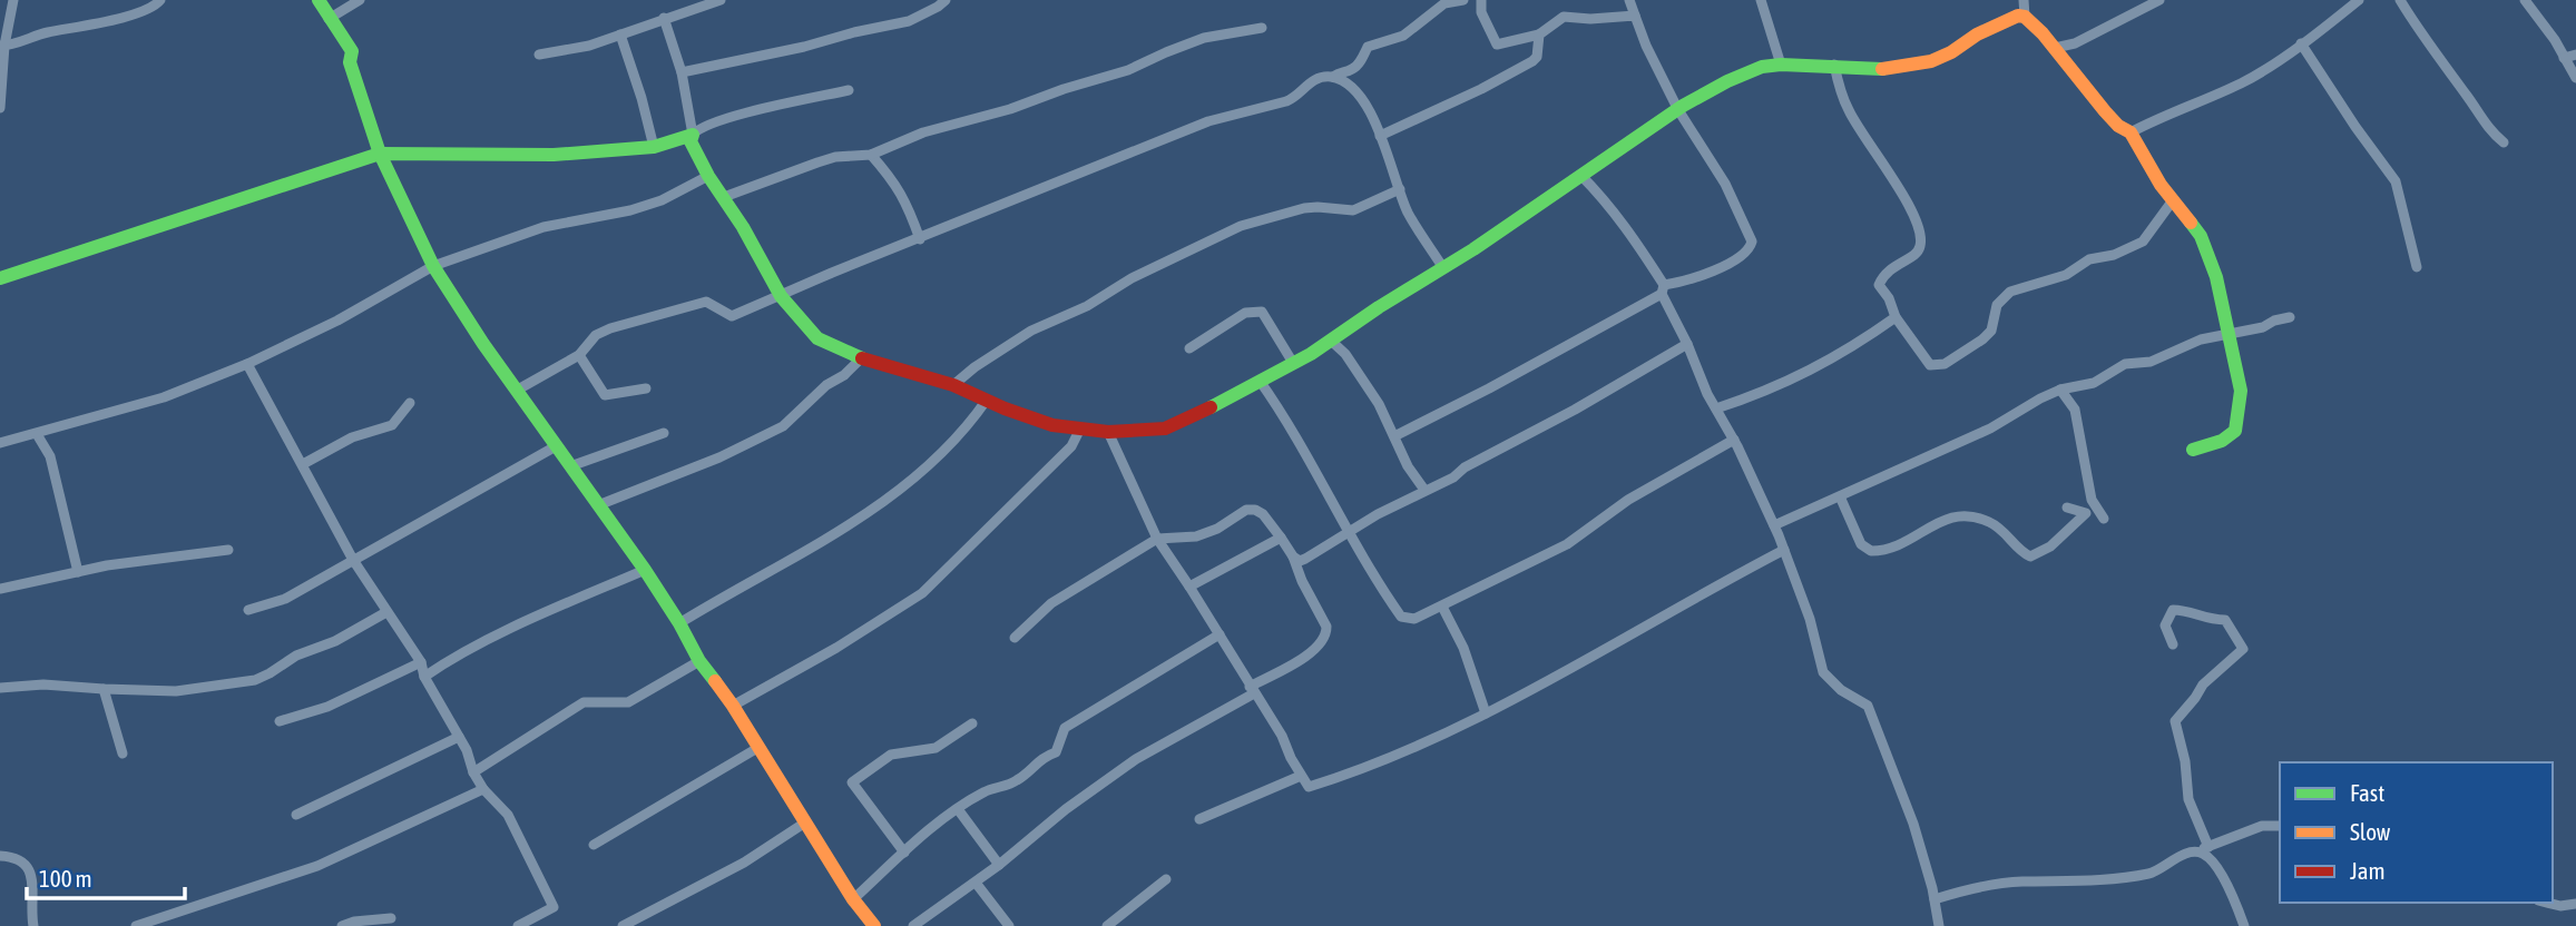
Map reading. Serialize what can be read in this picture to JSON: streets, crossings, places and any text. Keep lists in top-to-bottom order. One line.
{"legend":["Fast","Slow","Jam"],"scale_bar":"100 m"}
